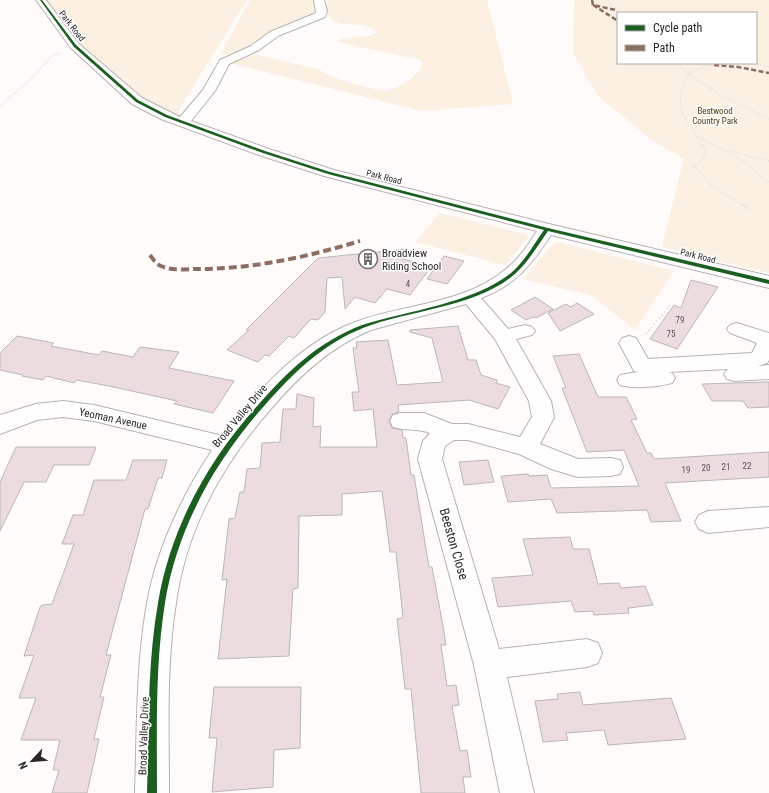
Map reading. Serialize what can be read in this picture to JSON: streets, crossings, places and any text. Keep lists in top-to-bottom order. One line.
{"streets":{"street":["Park Road","Broad Valley Drive","Yeoman Avenue","Beeston Close"]},"crossings":[["Park Road","Broad Valley Drive"],["Broad Valley Drive","Yeoman Avenue"]],"parks":["Bestwood Country Park"],"places":{"building":["Broadview Riding School"]},"house_numbers":["4","79","75","22","21","20","19"],"legend":["Cycle path","Path"],"north":"bottom left"}
